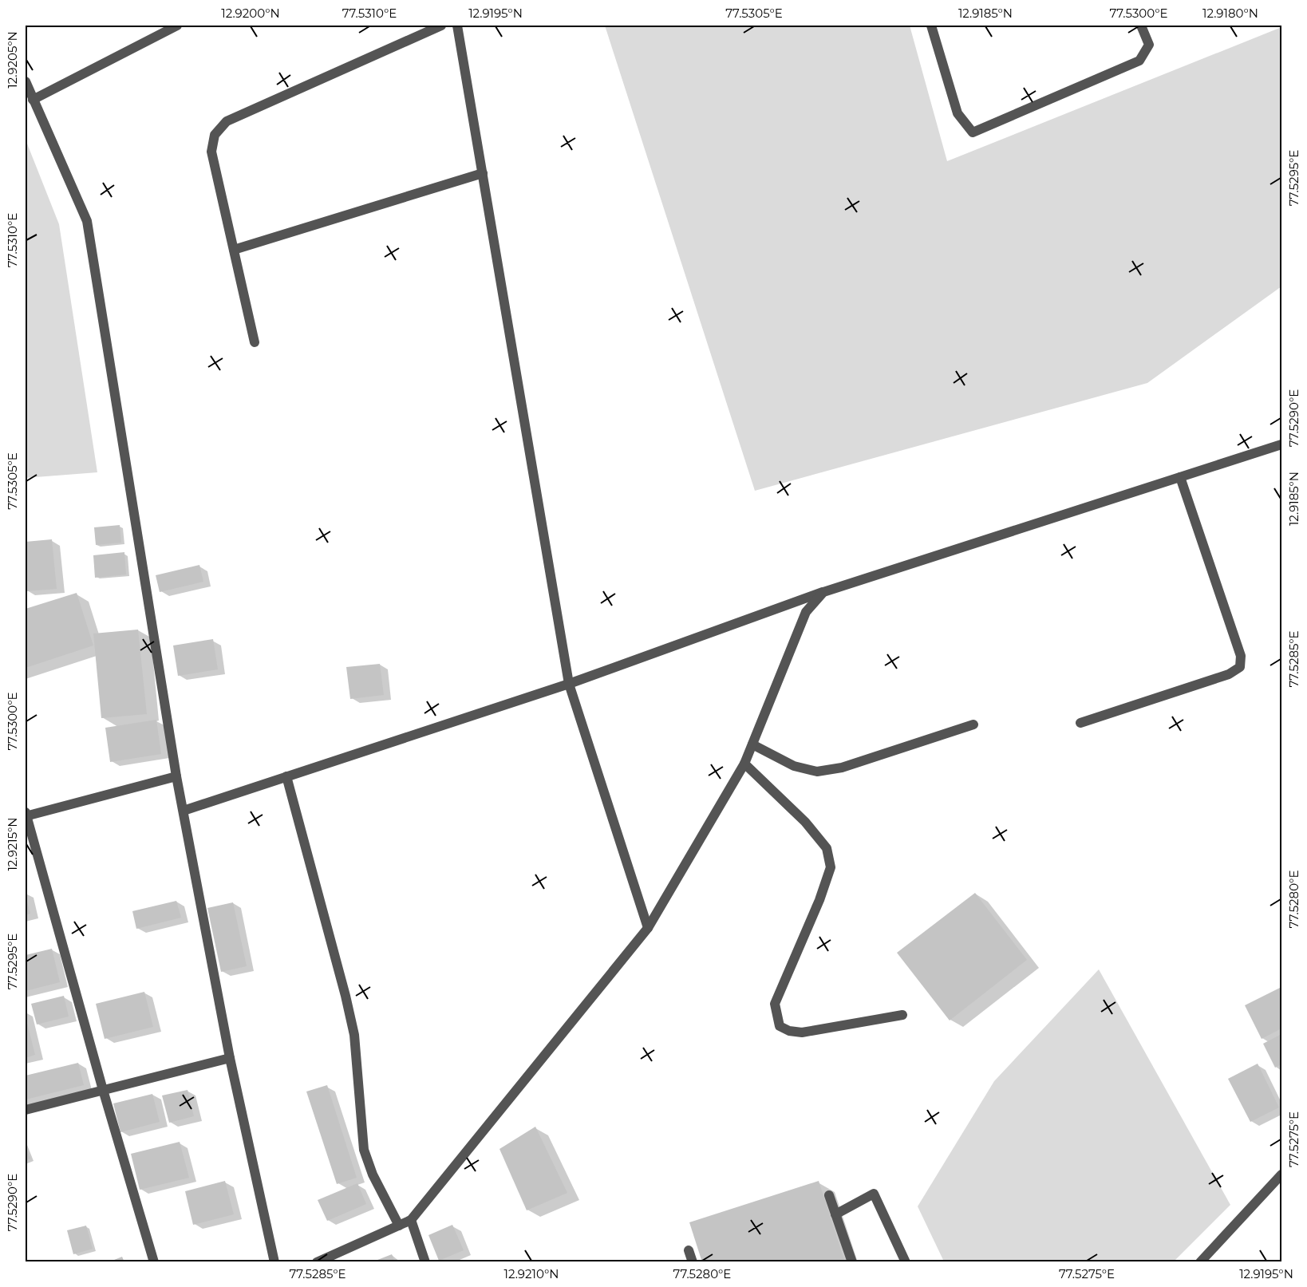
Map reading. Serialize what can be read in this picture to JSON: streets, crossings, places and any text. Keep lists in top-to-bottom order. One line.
{"coordinates":["12.9200°N","77.5310°E","12.9195°N","77.5305°E","12.9185°N","77.5300°E","12.9180°N","12.9205°N","77.5295°E","77.5290°E","77.5285°E","12.9215°N","77.5280°E","77.5275°E","12.9210°N"]}
